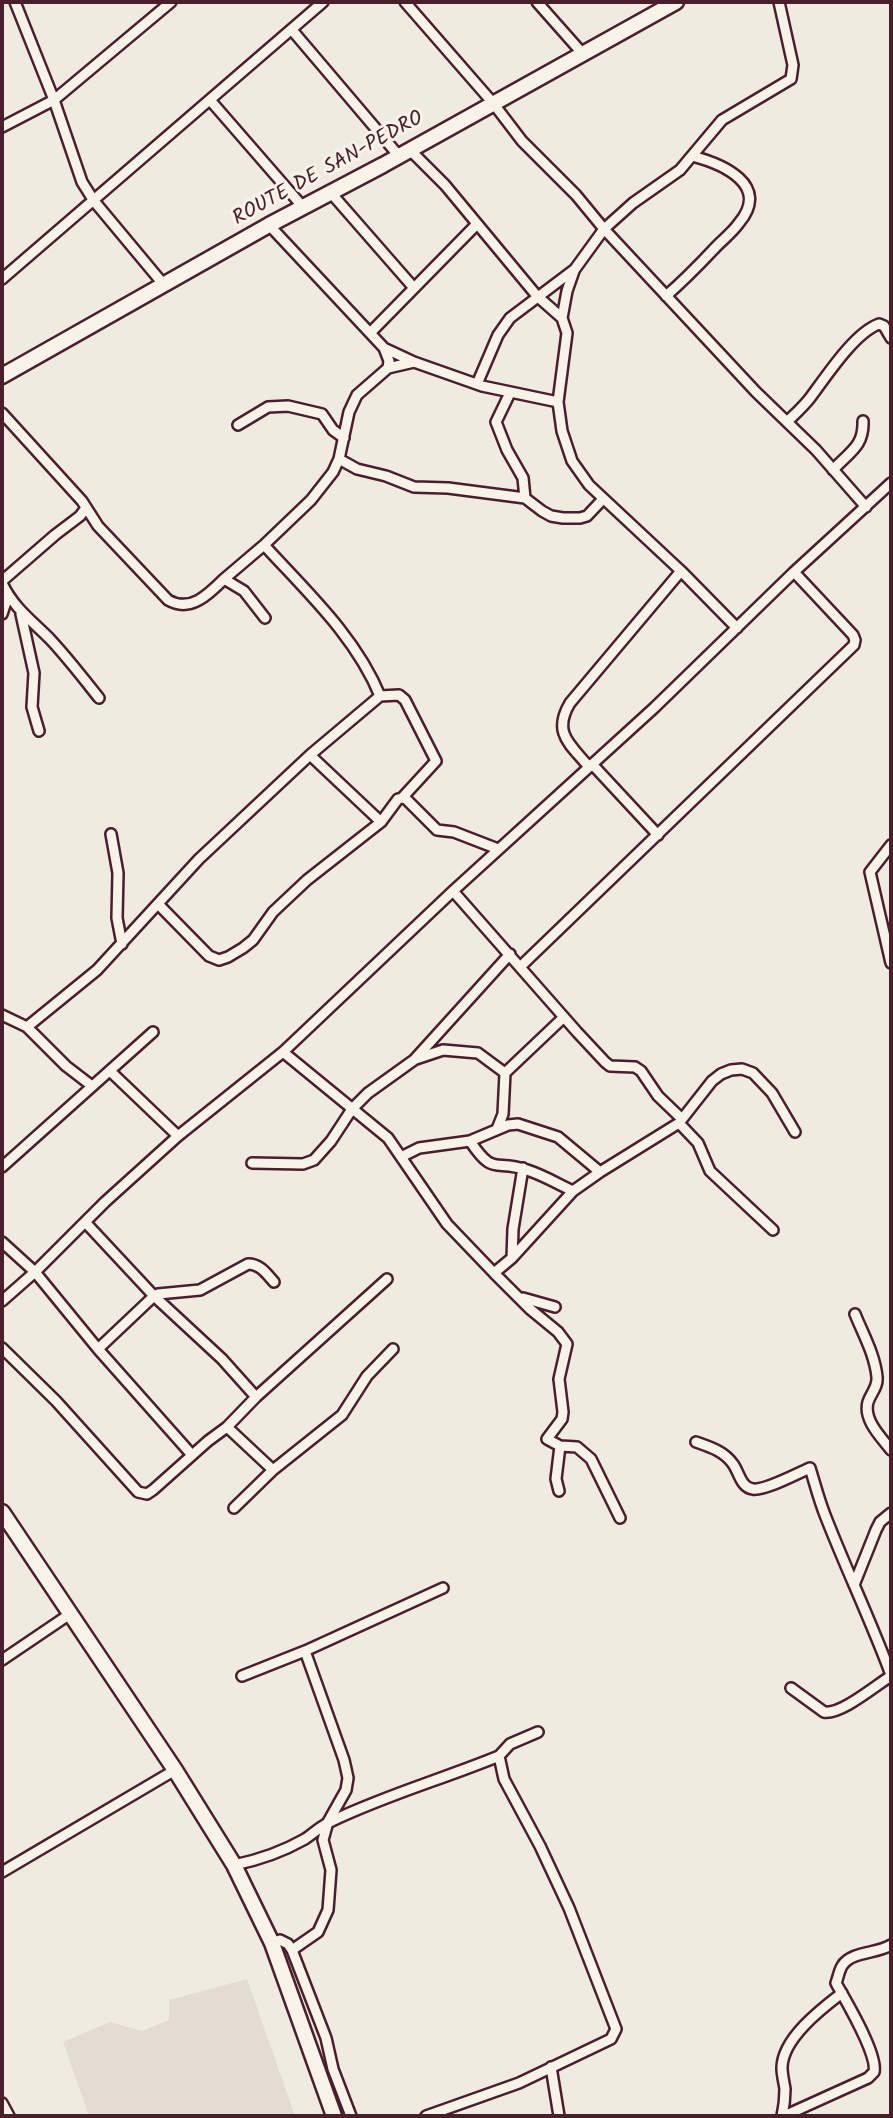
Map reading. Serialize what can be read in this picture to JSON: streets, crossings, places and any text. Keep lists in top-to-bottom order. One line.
{"streets":{"main road":["ROUTE DE SAN-PEDRO"]}}
